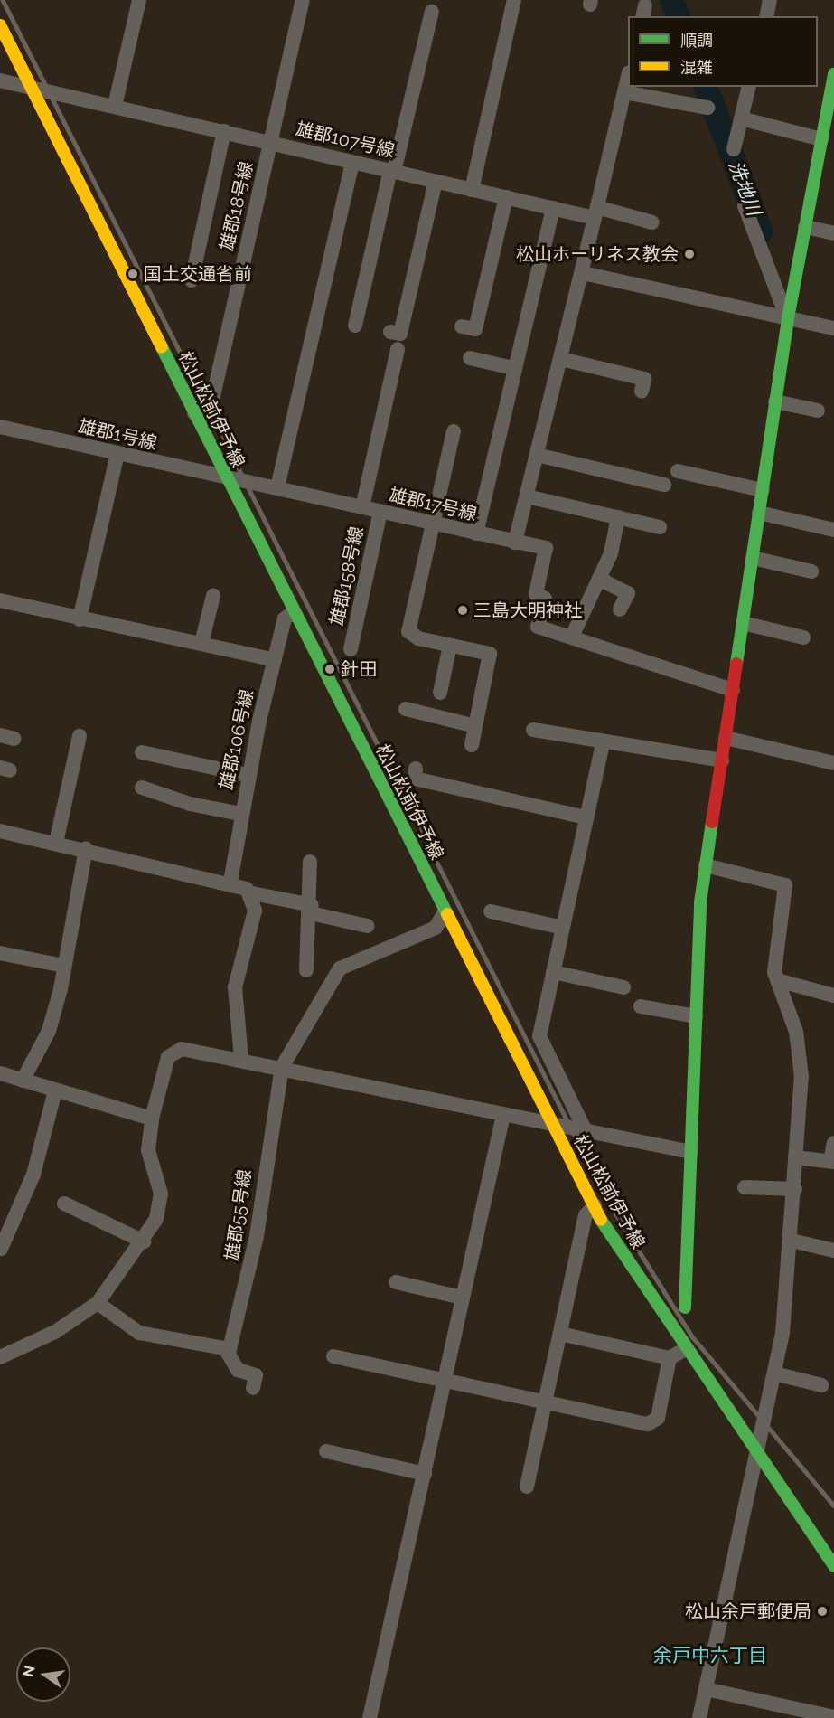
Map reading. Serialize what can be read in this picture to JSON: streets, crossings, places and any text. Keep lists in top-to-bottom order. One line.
{"streets":{"main road":["松山松前伊予線"],"street":["雄郡107号線","雄郡18号線","雄郡1号線","雄郡17号線","雄郡158号線","雄郡106号線","雄郡55号線"]},"crossings":[["雄郡107号線","雄郡18号線"],["雄郡107号線","松山松前伊予線"],["雄郡18号線","松山松前伊予線"],["松山松前伊予線","雄郡1号線"],["松山松前伊予線","雄郡17号線"],["松山松前伊予線","雄郡106号線"],["松山松前伊予線","雄郡55号線"],["雄郡1号線","雄郡17号線"],["雄郡17号線","雄郡158号線"]],"districts":["余戸中六丁目"],"water":["洗地川"],"places":["松山ホーリネス教会","国土交通省前","三島大明神社","針田","松山余戸郵便局"],"legend":["順調","混雑"],"north":"left"}
